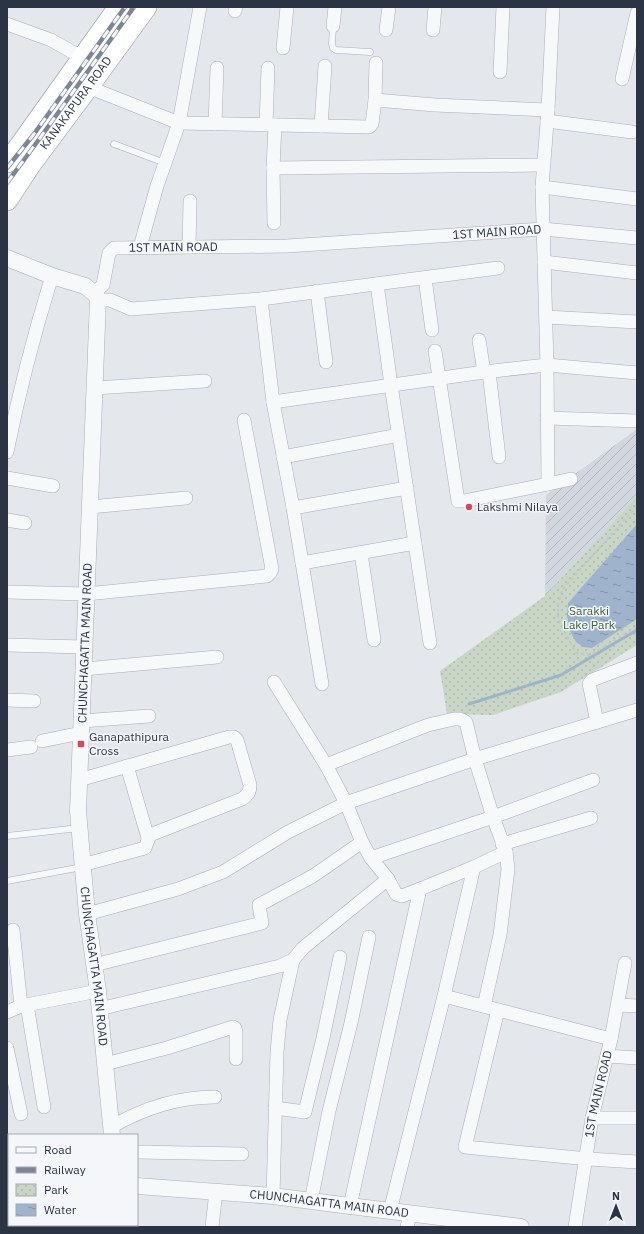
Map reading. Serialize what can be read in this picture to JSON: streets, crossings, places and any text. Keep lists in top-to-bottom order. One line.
{"streets":{"highway":["KANAKAPURA ROAD"],"street":["1ST MAIN ROAD","CHUNCHAGATTA MAIN ROAD"]},"crossings":[["1ST MAIN ROAD","CHUNCHAGATTA MAIN ROAD"]],"parks":["Sarakki Lake Park"],"places":{"other":["Lakshmi Nilaya"],"transit":["Ganapathipura Cross"]},"legend":["Road","Railway","Park","Water"],"north":"top"}
